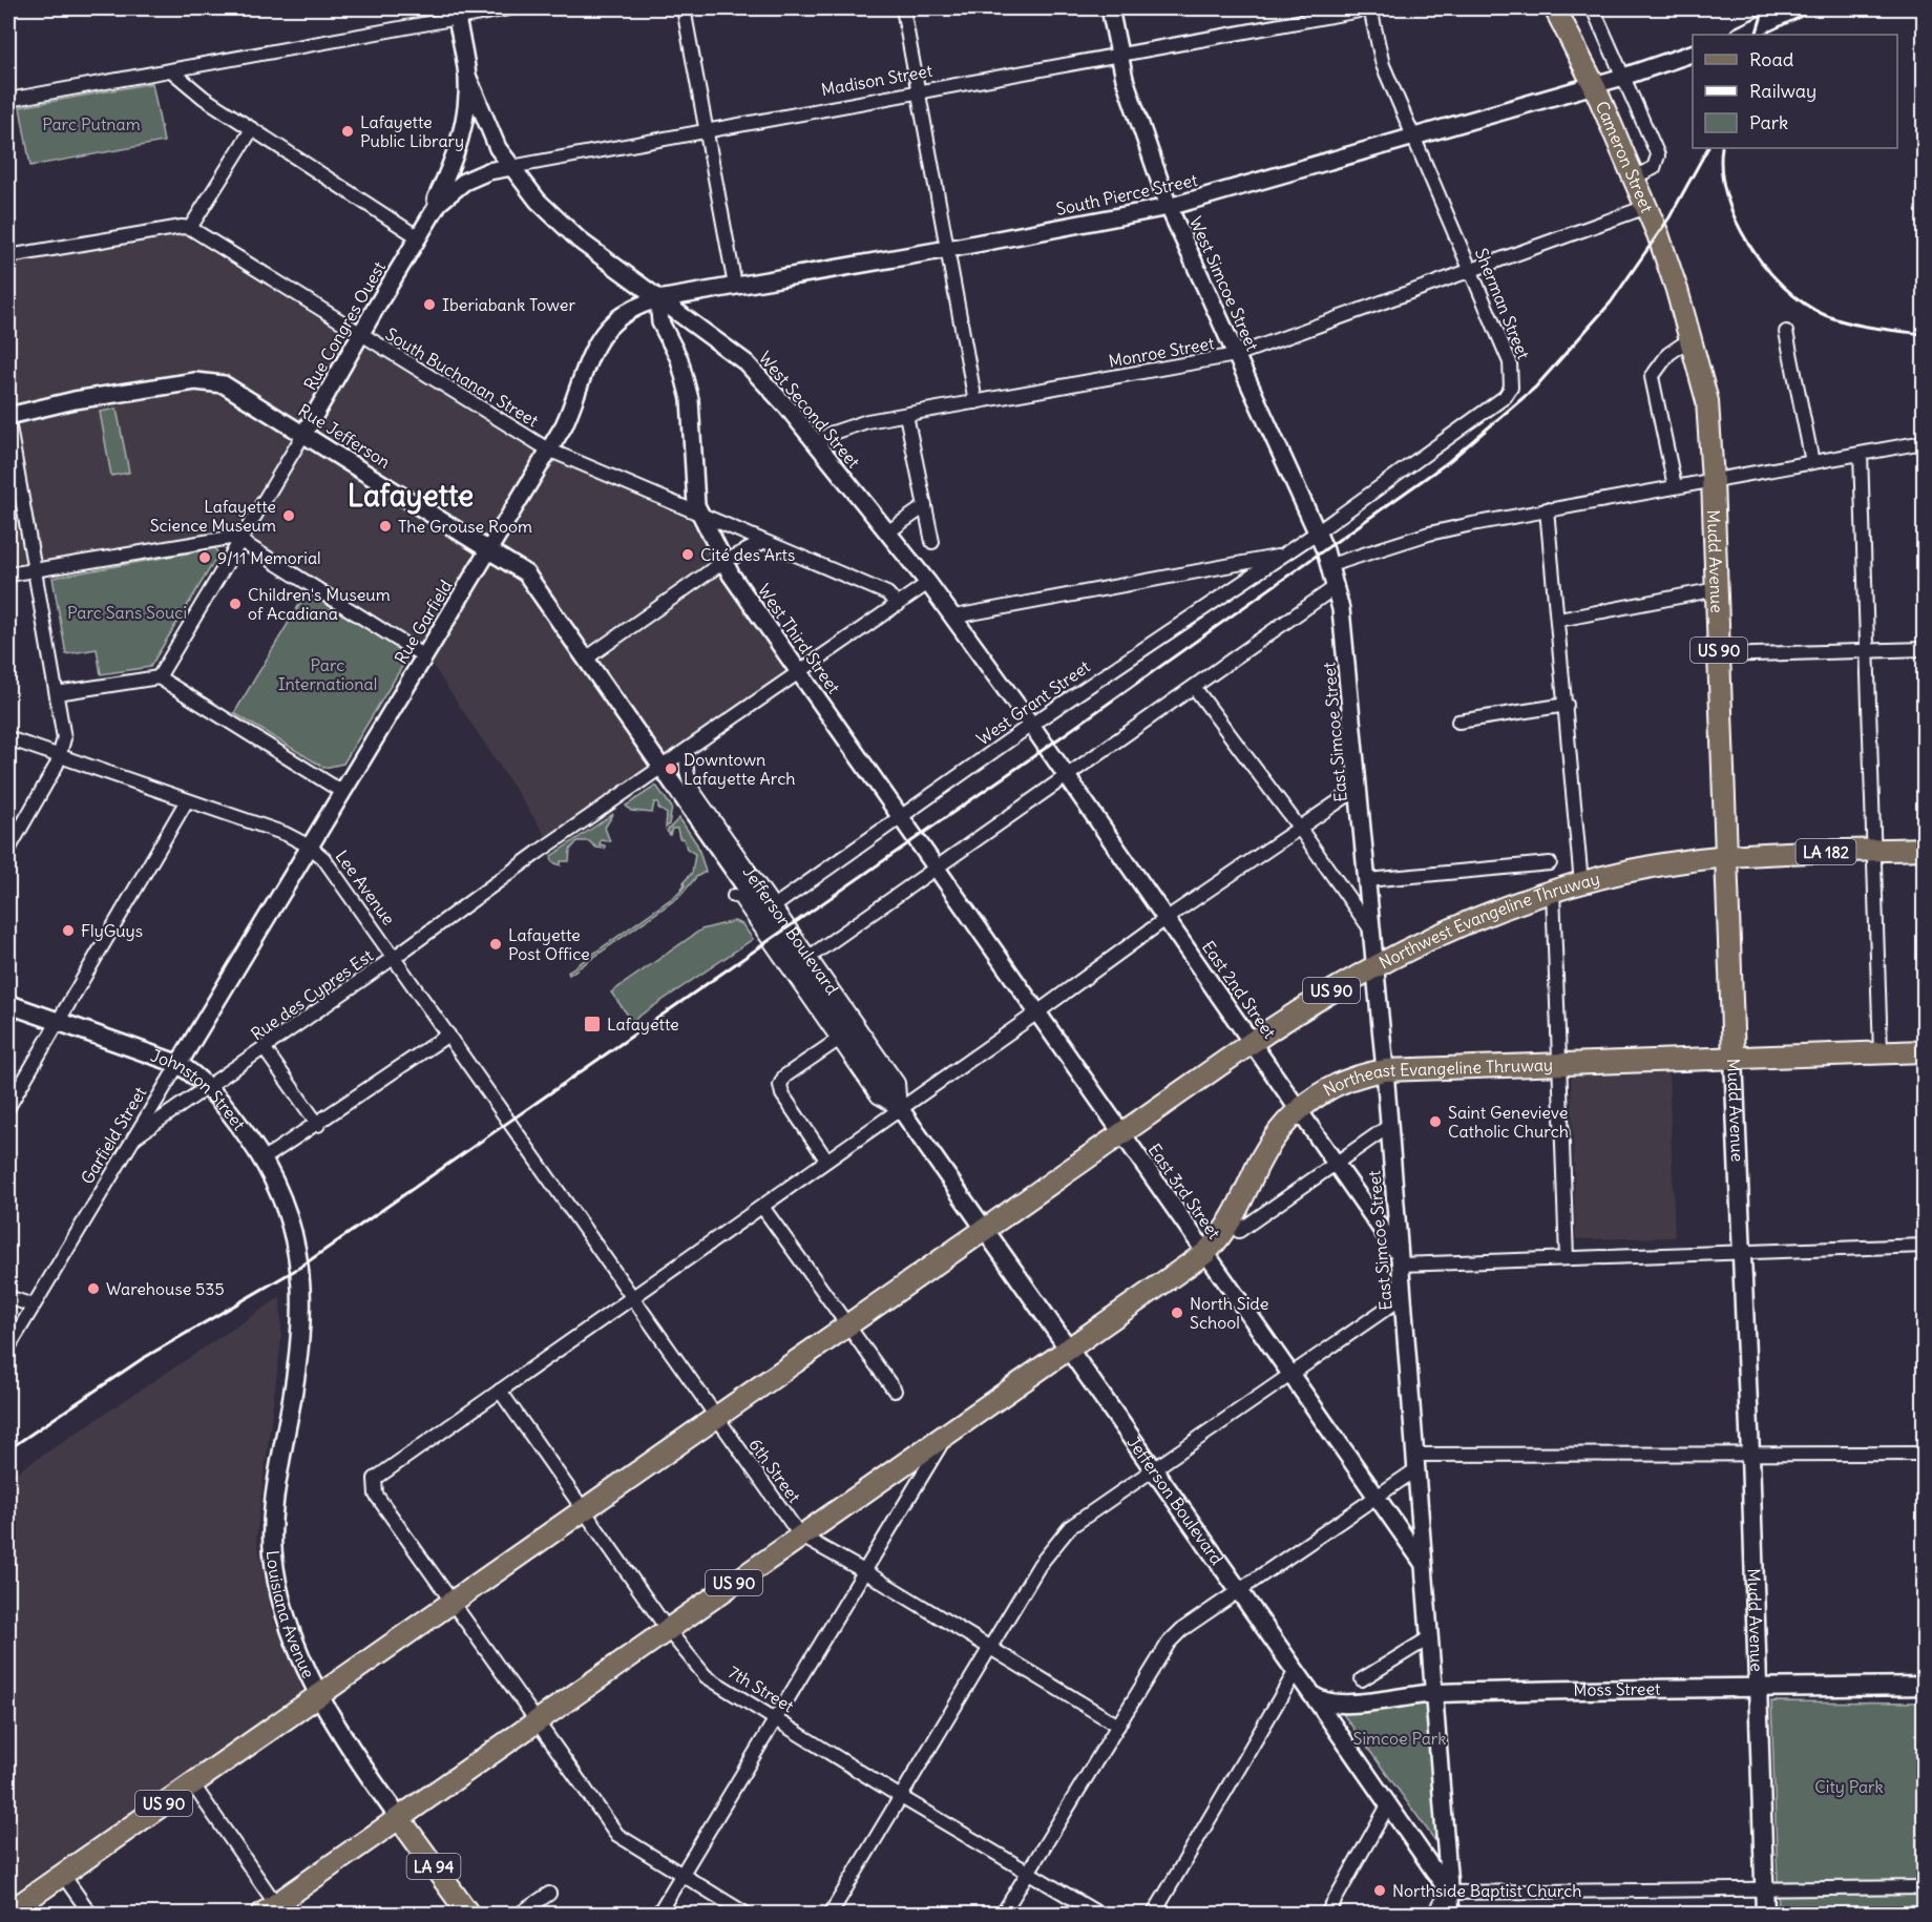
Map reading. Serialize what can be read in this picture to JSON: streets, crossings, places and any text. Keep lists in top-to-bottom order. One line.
{"streets":{"main road":["Cameron Street","Mudd Avenue","US 90","LA 182","Northwest Evangeline Thruway","Jefferson Boulevard","Northeast Evangeline Thruway","Johnston Street","Louisiana Avenue","Moss Street","LA 94"],"street":["Madison Street","South Pierce Street","West Simcoe Street","Sherman Street","Rue Congres Ouest","Monroe Street","South Buchanan Street","West Second Street","Rue Jefferson","Rue Garfield","West Third Street","West Grant Street","East Simcoe Street","Lee Avenue","East 2nd Street","Rue des Cypres Est","Garfield Street","East 3rd Street","6th Street","7th Street"]},"crossings":[["Madison Street","West Simcoe Street"],["Madison Street","Sherman Street"],["Madison Street","Rue Congres Ouest"],["Madison Street","West Second Street"],["Cameron Street","South Pierce Street"],["Cameron Street","Monroe Street"],["Cameron Street","Mudd Avenue"],["South Pierce Street","West Simcoe Street"],["South Pierce Street","Sherman Street"],["South Pierce Street","South Buchanan Street"],["South Pierce Street","West Second Street"],["South Pierce Street","Rue Garfield"],["South Pierce Street","West Third Street"],["West Simcoe Street","Sherman Street"],["West Simcoe Street","Monroe Street"],["West Simcoe Street","West Grant Street"],["West Simcoe Street","East Simcoe Street"],["Sherman Street","Monroe Street"],["Sherman Street","West Grant Street"],["Rue Congres Ouest","South Buchanan Street"],["Rue Congres Ouest","Rue Jefferson"],["Monroe Street","West Second Street"],["South Buchanan Street","Rue Garfield"],["South Buchanan Street","West Third Street"],["South Buchanan Street","Rue des Cypres Est"],["West Second Street","West Third Street"],["West Second Street","West Grant Street"],["West Second Street","East 2nd Street"],["West Second Street","Rue des Cypres Est"],["Rue Jefferson","Rue Garfield"],["Rue Jefferson","Jefferson Boulevard"],["Rue Jefferson","Rue des Cypres Est"],["Mudd Avenue","Northwest Evangeline Thruway"],["Mudd Avenue","Northeast Evangeline Thruway"],["Mudd Avenue","Moss Street"],["Rue Garfield","Lee Avenue"],["Rue Garfield","Garfield Street"],["West Third Street","West Grant Street"],["West Third Street","Rue des Cypres Est"],["West Third Street","East 3rd Street"],["US 90","Northwest Evangeline Thruway"],["US 90","Jefferson Boulevard"],["US 90","Northeast Evangeline Thruway"],["US 90","6th Street"],["US 90","Louisiana Avenue"],["US 90","7th Street"],["West Grant Street","Jefferson Boulevard"],["East Simcoe Street","Northwest Evangeline Thruway"],["East Simcoe Street","Jefferson Boulevard"],["East Simcoe Street","East 2nd Street"],["East Simcoe Street","Northeast Evangeline Thruway"],["East Simcoe Street","East 3rd Street"],["East Simcoe Street","Moss Street"],["Lee Avenue","Rue des Cypres Est"],["Lee Avenue","Garfield Street"],["Lee Avenue","6th Street"],["Northwest Evangeline Thruway","Jefferson Boulevard"],["Northwest Evangeline Thruway","East 2nd Street"],["Northwest Evangeline Thruway","East 3rd Street"],["Jefferson Boulevard","Rue des Cypres Est"],["Jefferson Boulevard","Northeast Evangeline Thruway"],["Jefferson Boulevard","Moss Street"],["East 2nd Street","Northeast Evangeline Thruway"],["Rue des Cypres Est","Johnston Street"],["Rue des Cypres Est","Garfield Street"],["Northeast Evangeline Thruway","East 3rd Street"],["Johnston Street","Garfield Street"],["Johnston Street","Louisiana Avenue"]],"districts":["Lafayette"],"parks":["Parc Putnam","Parc Sans Souci","Parc International","Simcoe Park","City Park"],"places":{"other":["Lafayette Public Library","Iberiabank Tower","Lafayette Science Museum","The Grouse Room","Cité des Arts","9/11 Memorial","Children's Museum of Acadiana","Downtown Lafayette Arch","FlyGuys","Lafayette Post Office","Saint Genevieve Catholic Church","Warehouse 535","North Side School","Northside Baptist Church"],"transit":["Lafayette"]},"legend":["Road","Railway","Park"]}
